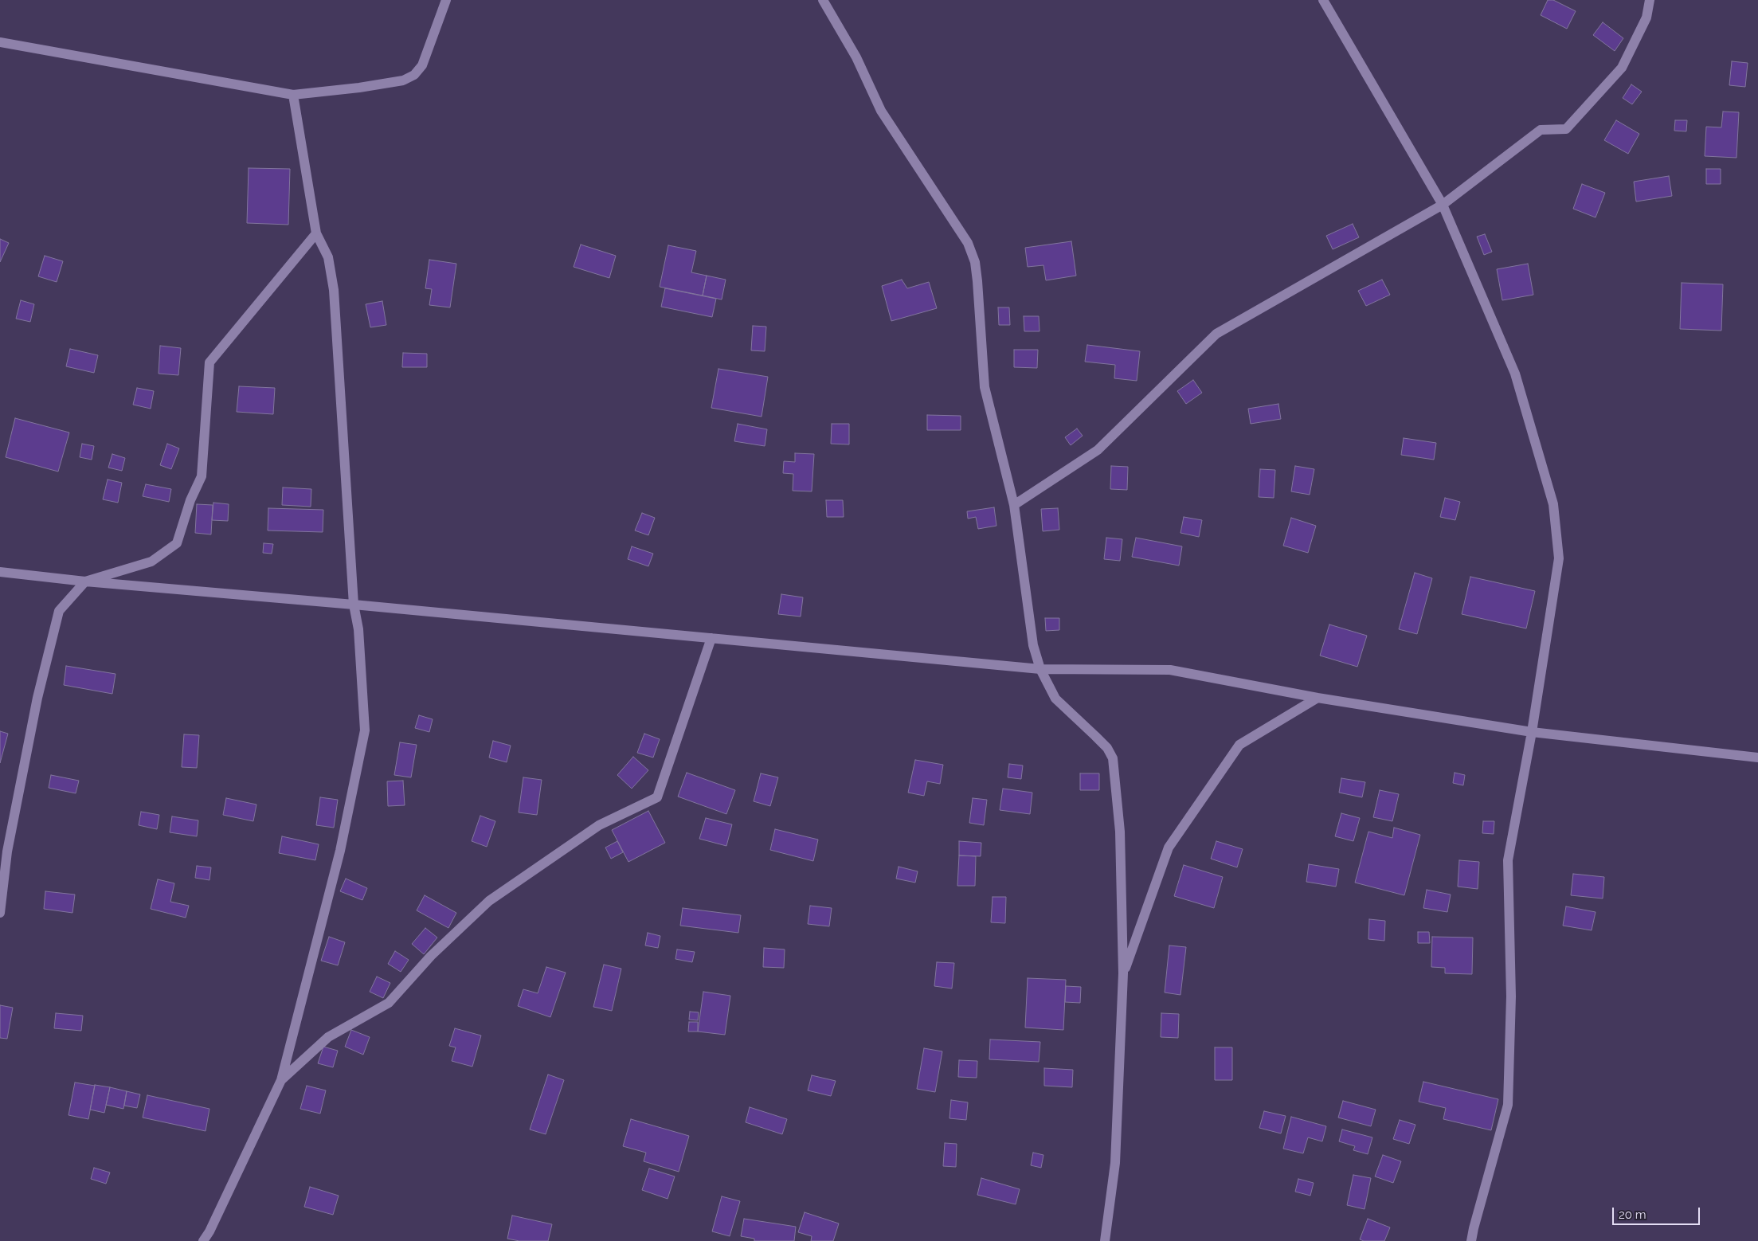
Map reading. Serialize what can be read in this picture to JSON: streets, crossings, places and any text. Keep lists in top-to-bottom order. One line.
{"scale_bar":"20 m"}
